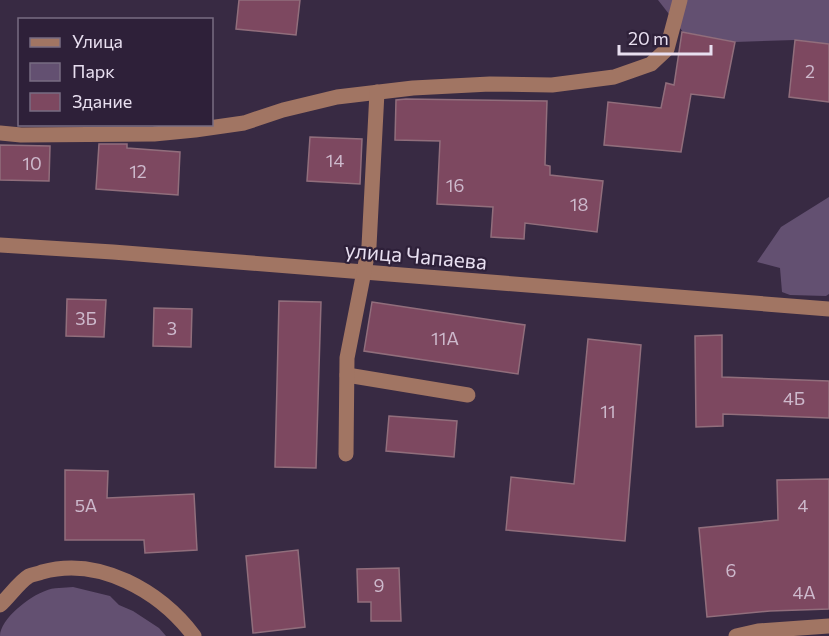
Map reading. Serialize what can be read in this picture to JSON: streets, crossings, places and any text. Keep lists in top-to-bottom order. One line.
{"streets":{"street":["улица Чапаева"]},"house_numbers":["2","14","10","12","16","18","3Б","3","11А","4Б","11","5А","4","6","9","4А"],"legend":["Улица","Парк","Здание"],"scale_bar":"20 m"}
